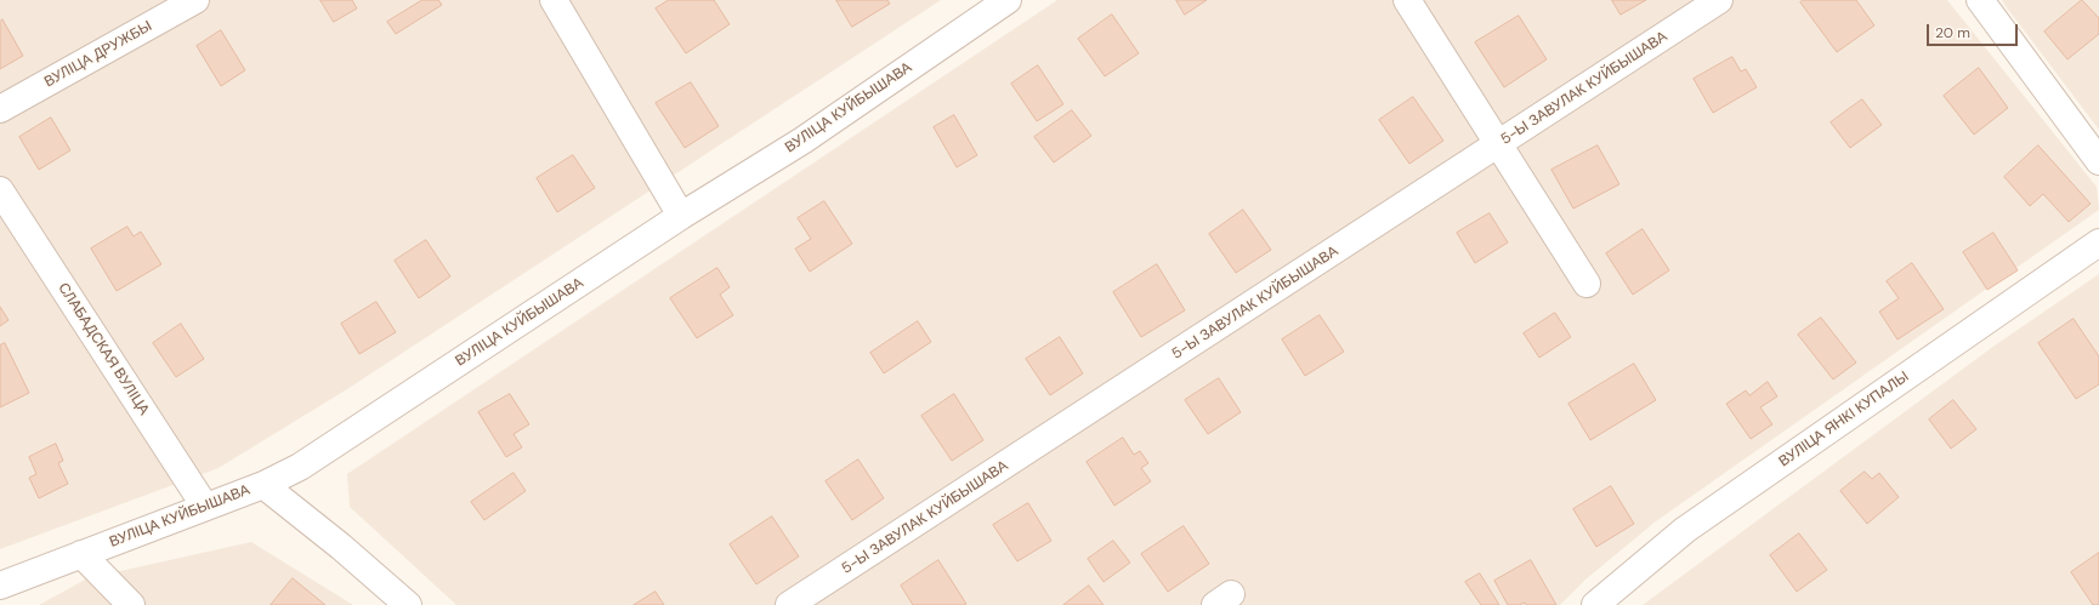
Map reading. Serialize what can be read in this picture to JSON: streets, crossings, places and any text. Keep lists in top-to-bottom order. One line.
{"streets":{"street":["ВУЛІЦА ДРУЖБЫ","5-Ы ЗАВУЛАК КУЙБЫШАВА","ВУЛІЦА КУЙБЫШАВА","СЛАБАДСКАЯ ВУЛІЦА","ВУЛІЦА ЯНКІ КУПАЛЫ"]},"crossings":[["ВУЛІЦА КУЙБЫШАВА","СЛАБАДСКАЯ ВУЛІЦА"]],"scale_bar":"20 m"}
